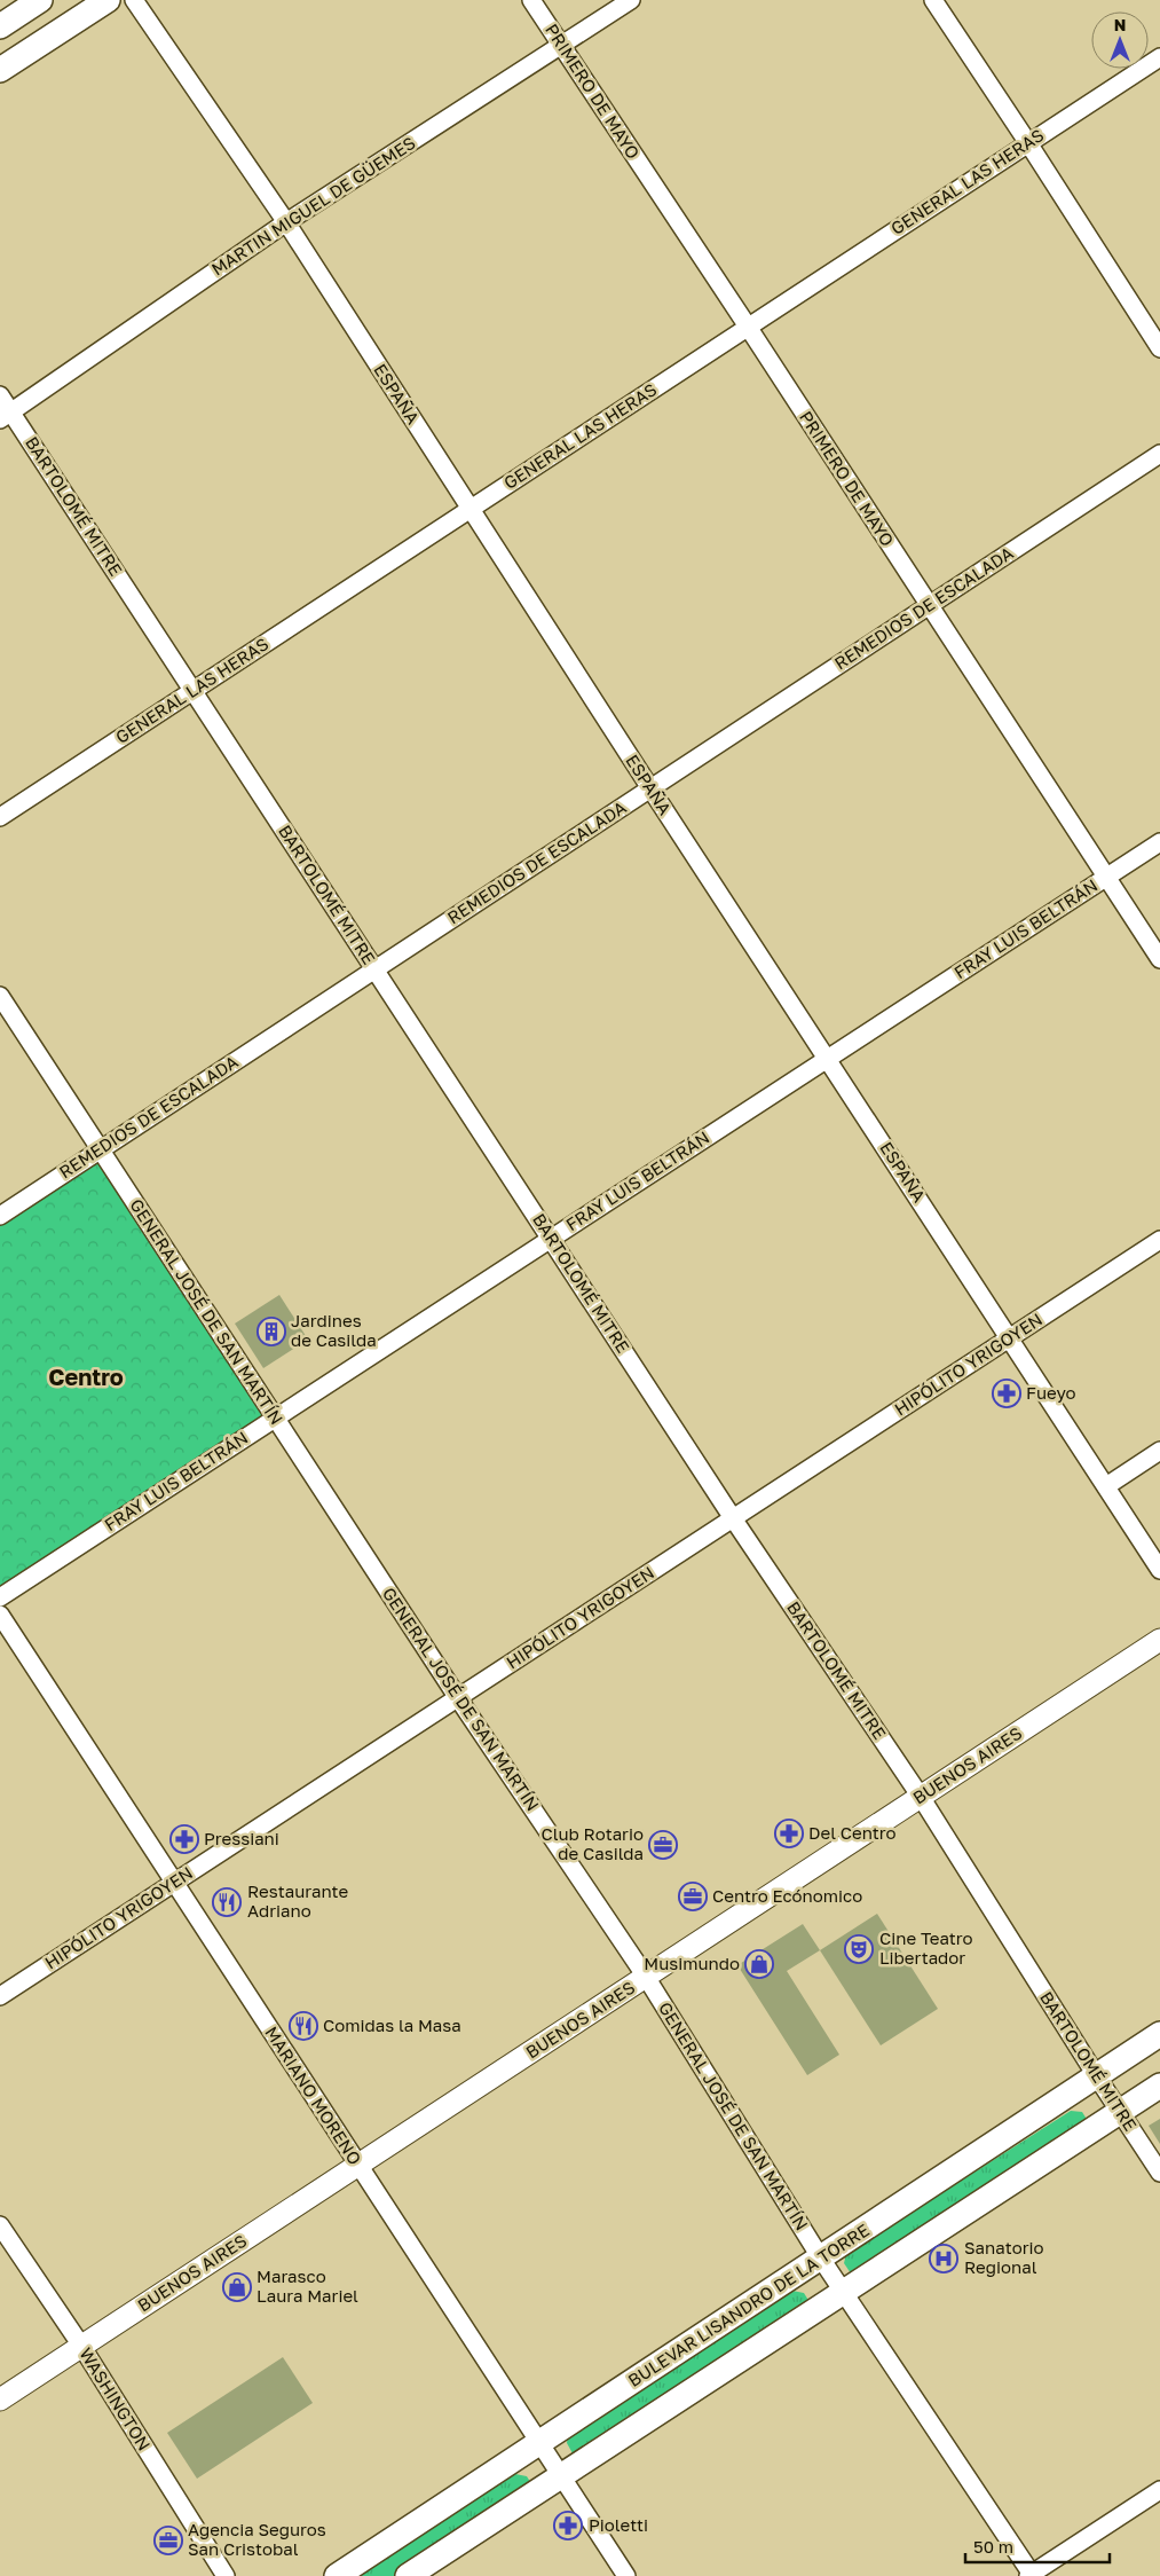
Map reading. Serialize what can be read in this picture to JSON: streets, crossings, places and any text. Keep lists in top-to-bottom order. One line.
{"streets":{"main road":["BULEVAR LISANDRO DE LA TORRE"],"street":["PRIMERO DE MAYO","GENERAL LAS HERAS","MARTIN MIGUEL DE GÜEMES","ESPAÑA","BARTOLOMÉ MITRE","REMEDIOS DE ESCALADA","FRAY LUIS BELTRÁN","GENERAL JOSÉ DE SAN MARTÍN","HIPÓLITO YRIGOYEN","BUENOS AIRES","MARIANO MORENO","WASHINGTON"]},"crossings":[["PRIMERO DE MAYO","GENERAL LAS HERAS"],["PRIMERO DE MAYO","MARTIN MIGUEL DE GÜEMES"],["PRIMERO DE MAYO","REMEDIOS DE ESCALADA"],["PRIMERO DE MAYO","FRAY LUIS BELTRÁN"],["GENERAL LAS HERAS","ESPAÑA"],["GENERAL LAS HERAS","BARTOLOMÉ MITRE"],["MARTIN MIGUEL DE GÜEMES","ESPAÑA"],["MARTIN MIGUEL DE GÜEMES","BARTOLOMÉ MITRE"],["ESPAÑA","REMEDIOS DE ESCALADA"],["ESPAÑA","FRAY LUIS BELTRÁN"],["ESPAÑA","HIPÓLITO YRIGOYEN"],["BARTOLOMÉ MITRE","REMEDIOS DE ESCALADA"],["BARTOLOMÉ MITRE","FRAY LUIS BELTRÁN"],["BARTOLOMÉ MITRE","HIPÓLITO YRIGOYEN"],["BARTOLOMÉ MITRE","BUENOS AIRES"],["BARTOLOMÉ MITRE","BULEVAR LISANDRO DE LA TORRE"],["REMEDIOS DE ESCALADA","GENERAL JOSÉ DE SAN MARTÍN"],["FRAY LUIS BELTRÁN","GENERAL JOSÉ DE SAN MARTÍN"],["GENERAL JOSÉ DE SAN MARTÍN","HIPÓLITO YRIGOYEN"],["GENERAL JOSÉ DE SAN MARTÍN","BUENOS AIRES"],["GENERAL JOSÉ DE SAN MARTÍN","BULEVAR LISANDRO DE LA TORRE"],["HIPÓLITO YRIGOYEN","MARIANO MORENO"],["BUENOS AIRES","MARIANO MORENO"],["BUENOS AIRES","WASHINGTON"],["MARIANO MORENO","BULEVAR LISANDRO DE LA TORRE"]],"districts":["Centro"],"places":{"building":["Jardines de Casilda"],"pharmacy":["Fueyo","Del Centro","Pressiani","Pioletti"],"office":["Club Rotario de Casilda","Centro Ecónomico","Agencia Seguros San Cristobal"],"restaurant":["Restaurante Adriano","Comidas la Masa"],"theatre":["Cine Teatro Libertador"],"shop":["Musimundo","Marasco Laura Mariel"],"hospital":["Sanatorio Regional"]},"scale_bar":"50 m","north":"top"}
